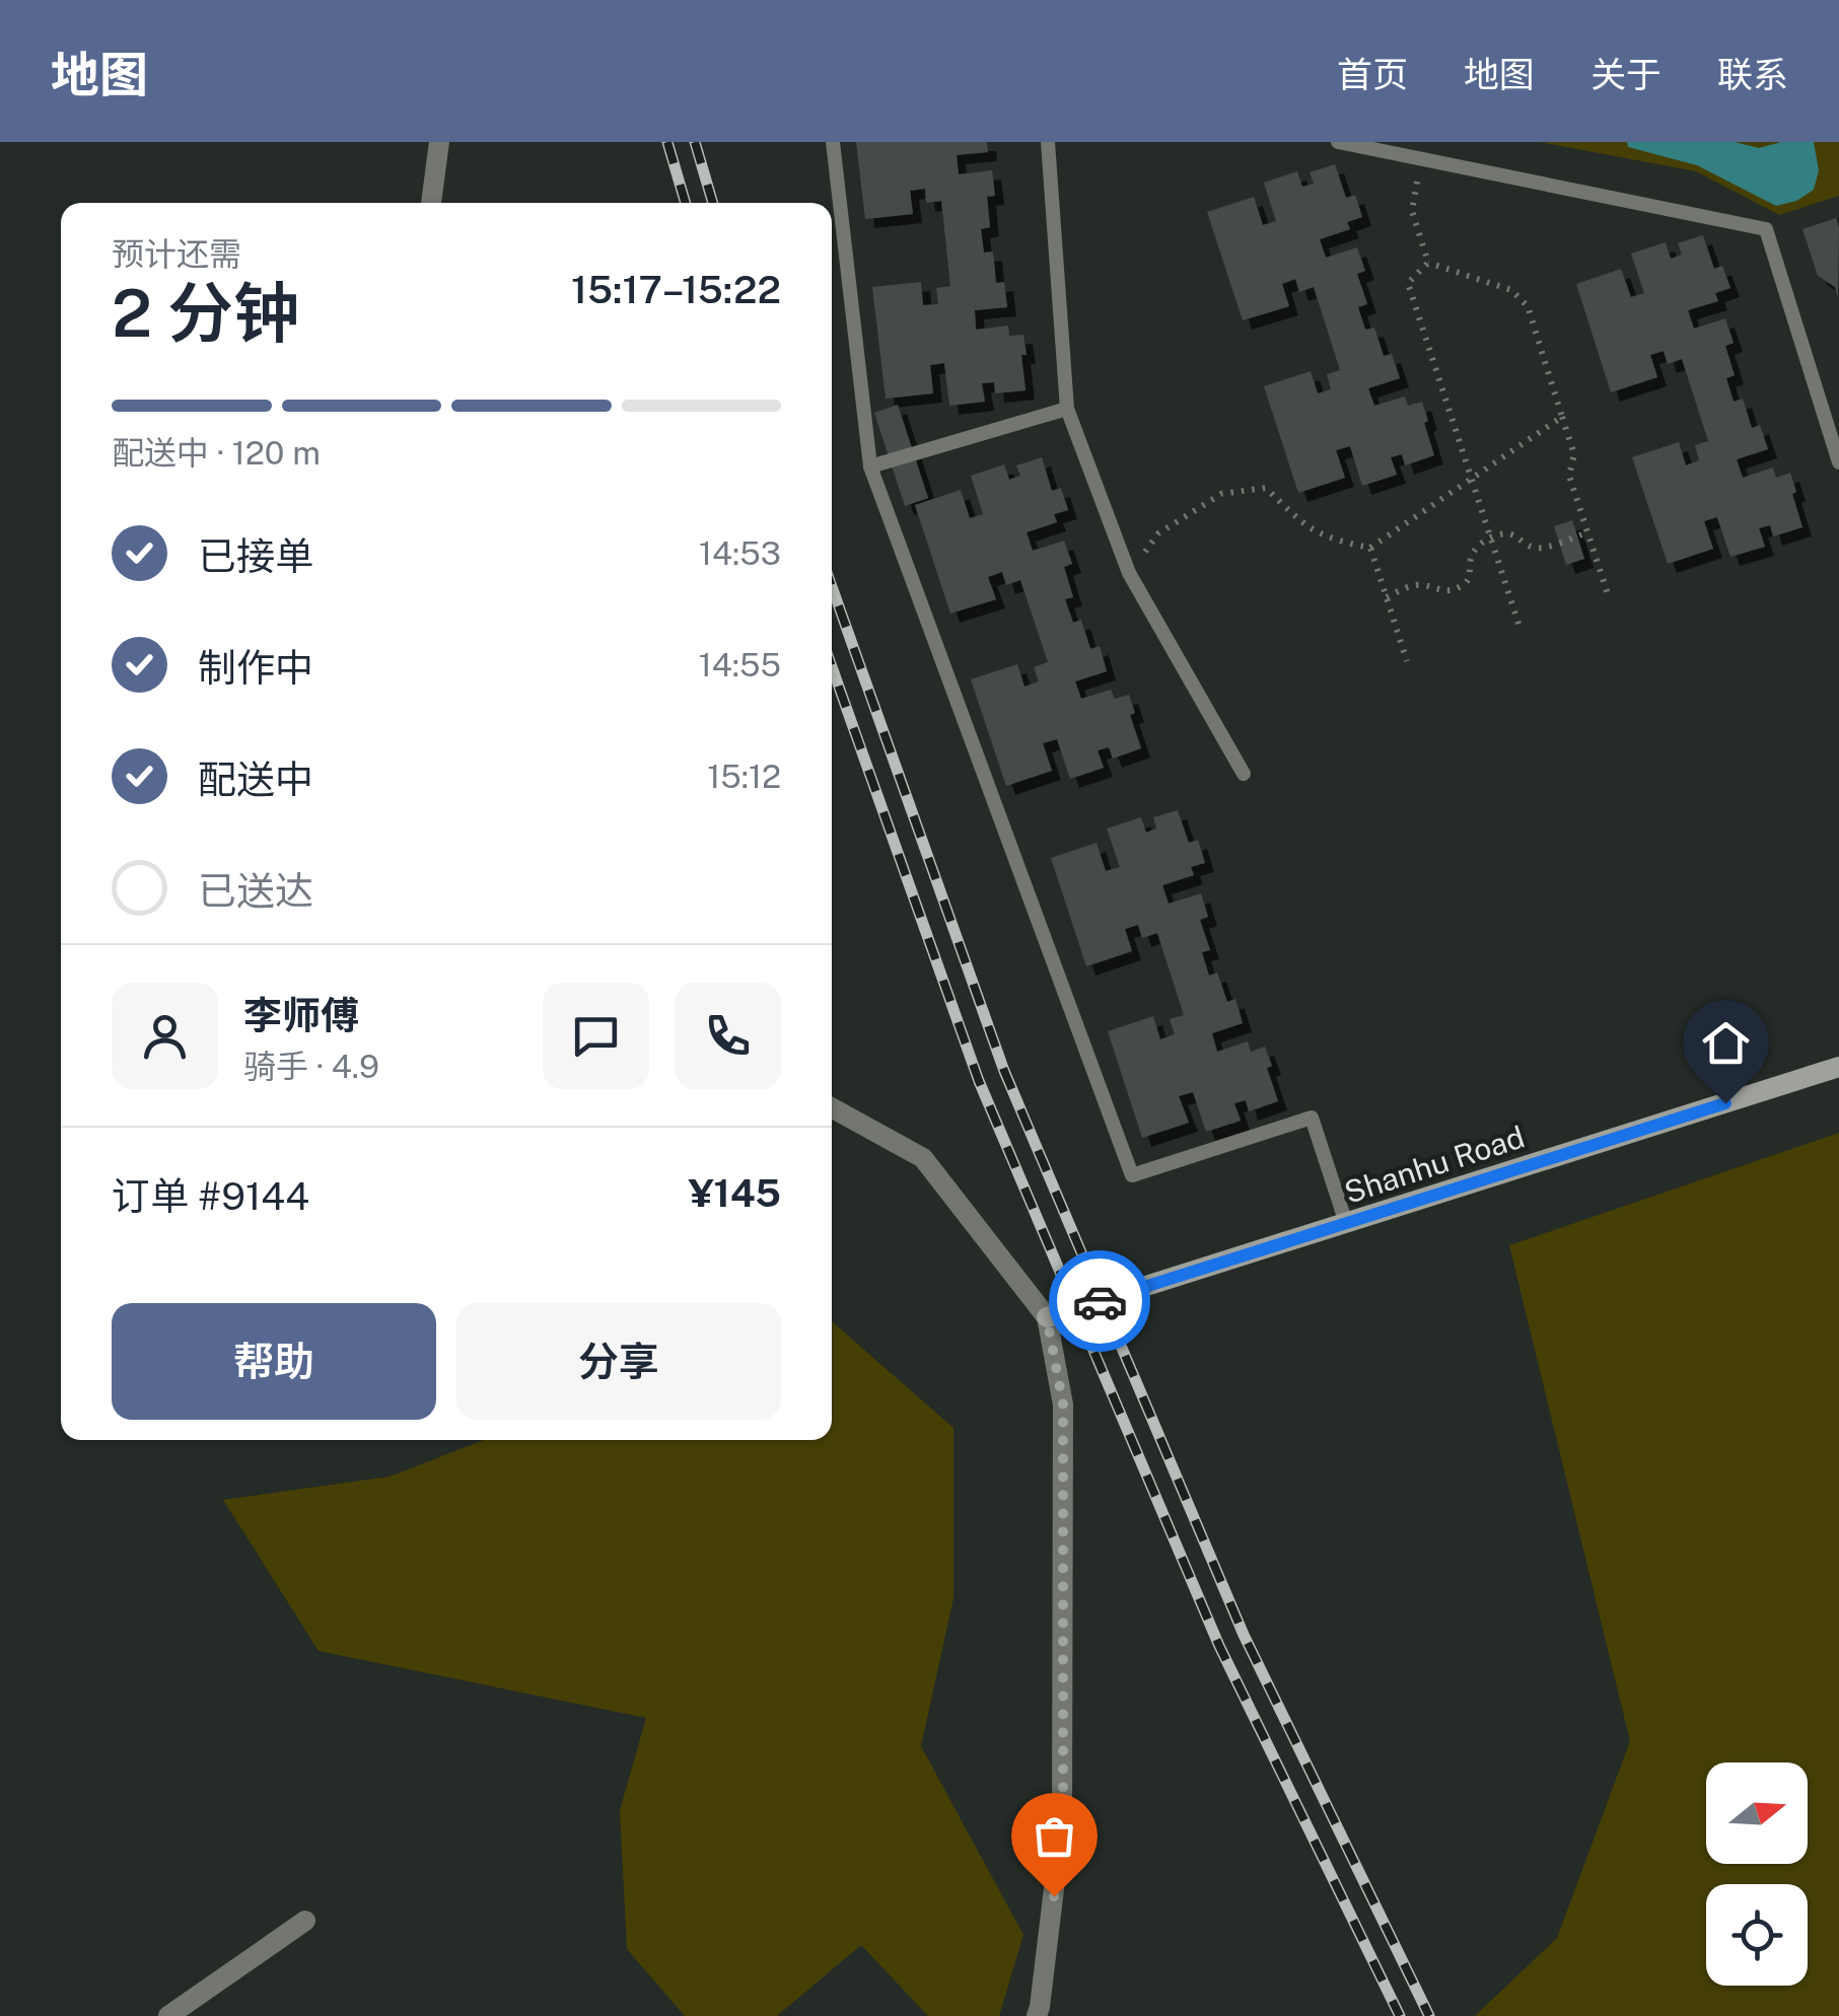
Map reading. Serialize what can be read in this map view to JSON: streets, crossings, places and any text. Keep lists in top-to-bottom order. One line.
{"streets":{"street":["Shanhu Road"]},"north":"right","page":{"header":"地图","nav":["首页","地图","关于","联系"],"heading":["2 分钟","预计还需","15:17–15:22"],"panel":["李师傅","骑手 · 4.9","订单 #9144","¥145"],"bar":"配送中 · 120 m","list":[["已接单","14:53"],["制作中","14:55"],["配送中","15:12"],"已送达"],"buttons":["帮助","分享"]}}
